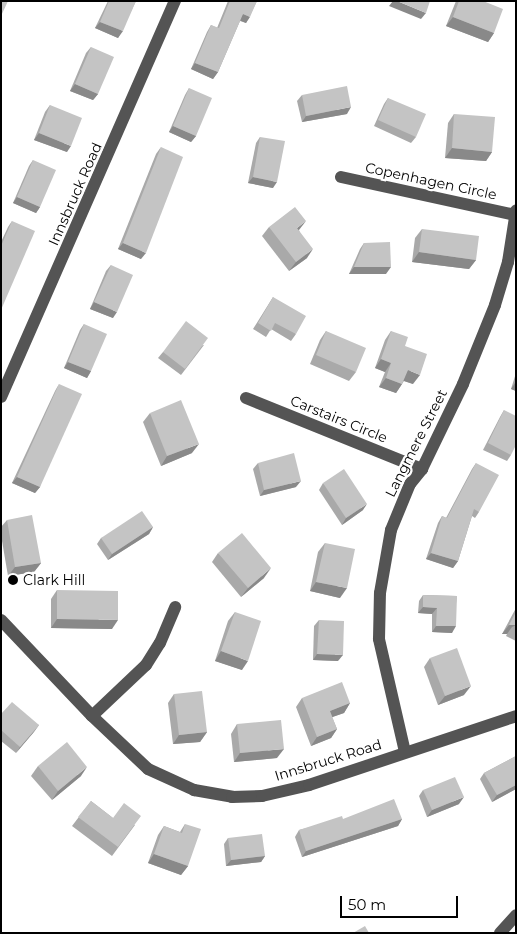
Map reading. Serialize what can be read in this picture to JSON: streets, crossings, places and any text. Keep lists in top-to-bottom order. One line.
{"streets":{"street":["Copenhagen Circle","Innsbruck Road","Carstairs Circle","Langmere Street"]},"crossings":[["Copenhagen Circle","Langmere Street"],["Innsbruck Road","Langmere Street"],["Carstairs Circle","Langmere Street"]],"places":["Clark Hill"],"scale_bar":"50 m"}
